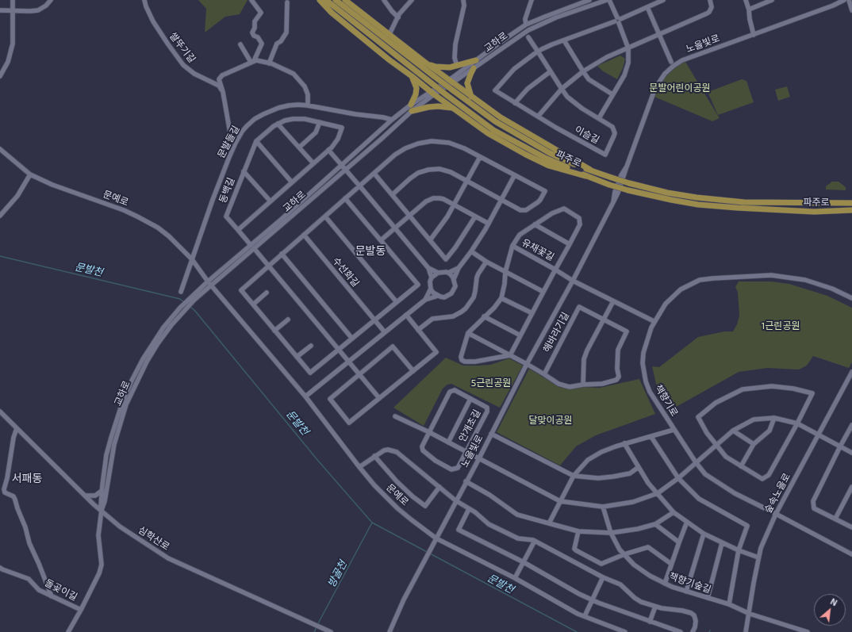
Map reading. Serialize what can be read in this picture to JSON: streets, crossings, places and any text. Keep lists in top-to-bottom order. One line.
{"streets":{"main road":["파주로"],"street":["교하로","노을빛로","쌀뚜기길","이슬길","문발들길","동백길","문예로","유채꽃길","수선화길","해바라기길","책향기로","안개초길","숲속노을로","심학산로","책향기숲길","돌곶이길"]},"crossings":[["교하로","문발들길"],["교하로","동백길"],["교하로","문예로"],["교하로","심학산로"],["교하로","돌곶이길"],["노을빛로","문예로"],["노을빛로","유채꽃길"],["노을빛로","해바라기길"],["문발들길","문예로"],["책향기로","숲속노을로"],["숲속노을로","책향기숲길"]],"districts":["문발동","서패동"],"water":["문발천","방골천"],"parks":["문발어린이공원","1근린공원","5근린공원","달맞이공원"],"north":"top right"}
